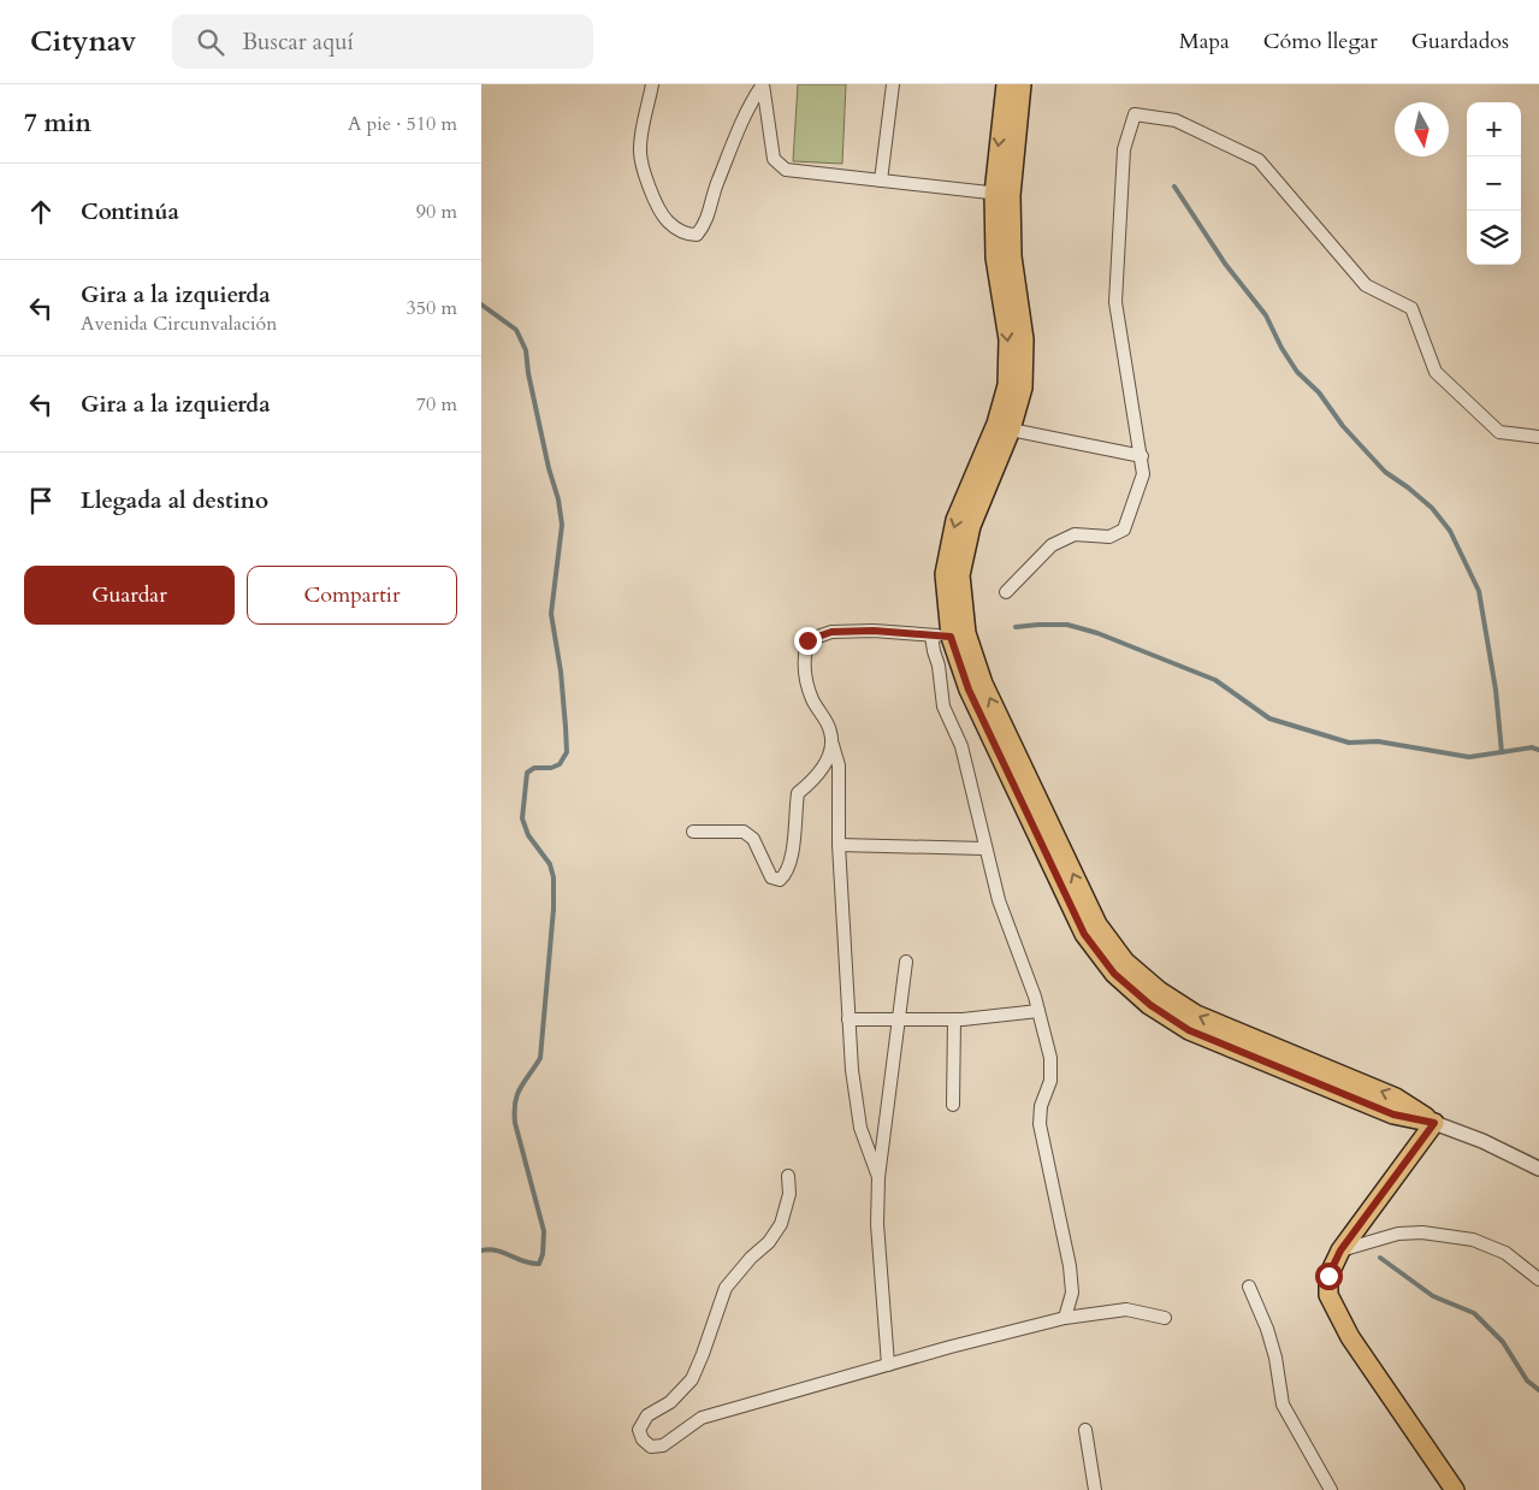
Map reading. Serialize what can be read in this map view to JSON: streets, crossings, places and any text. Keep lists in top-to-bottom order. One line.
{"north":"bottom","page":{"header":"Citynav","search":"Buscar aquí","nav":["Mapa","Cómo llegar","Guardados"],"heading":["7 min","A pie · 510 m"],"map_buttons":["+","−"],"list":[["Continúa","90 m"],["Gira a la izquierda","Avenida Circunvalación","350 m"],["Gira a la izquierda","70 m"],"Llegada al destino"],"buttons":["Guardar","Compartir"]}}
